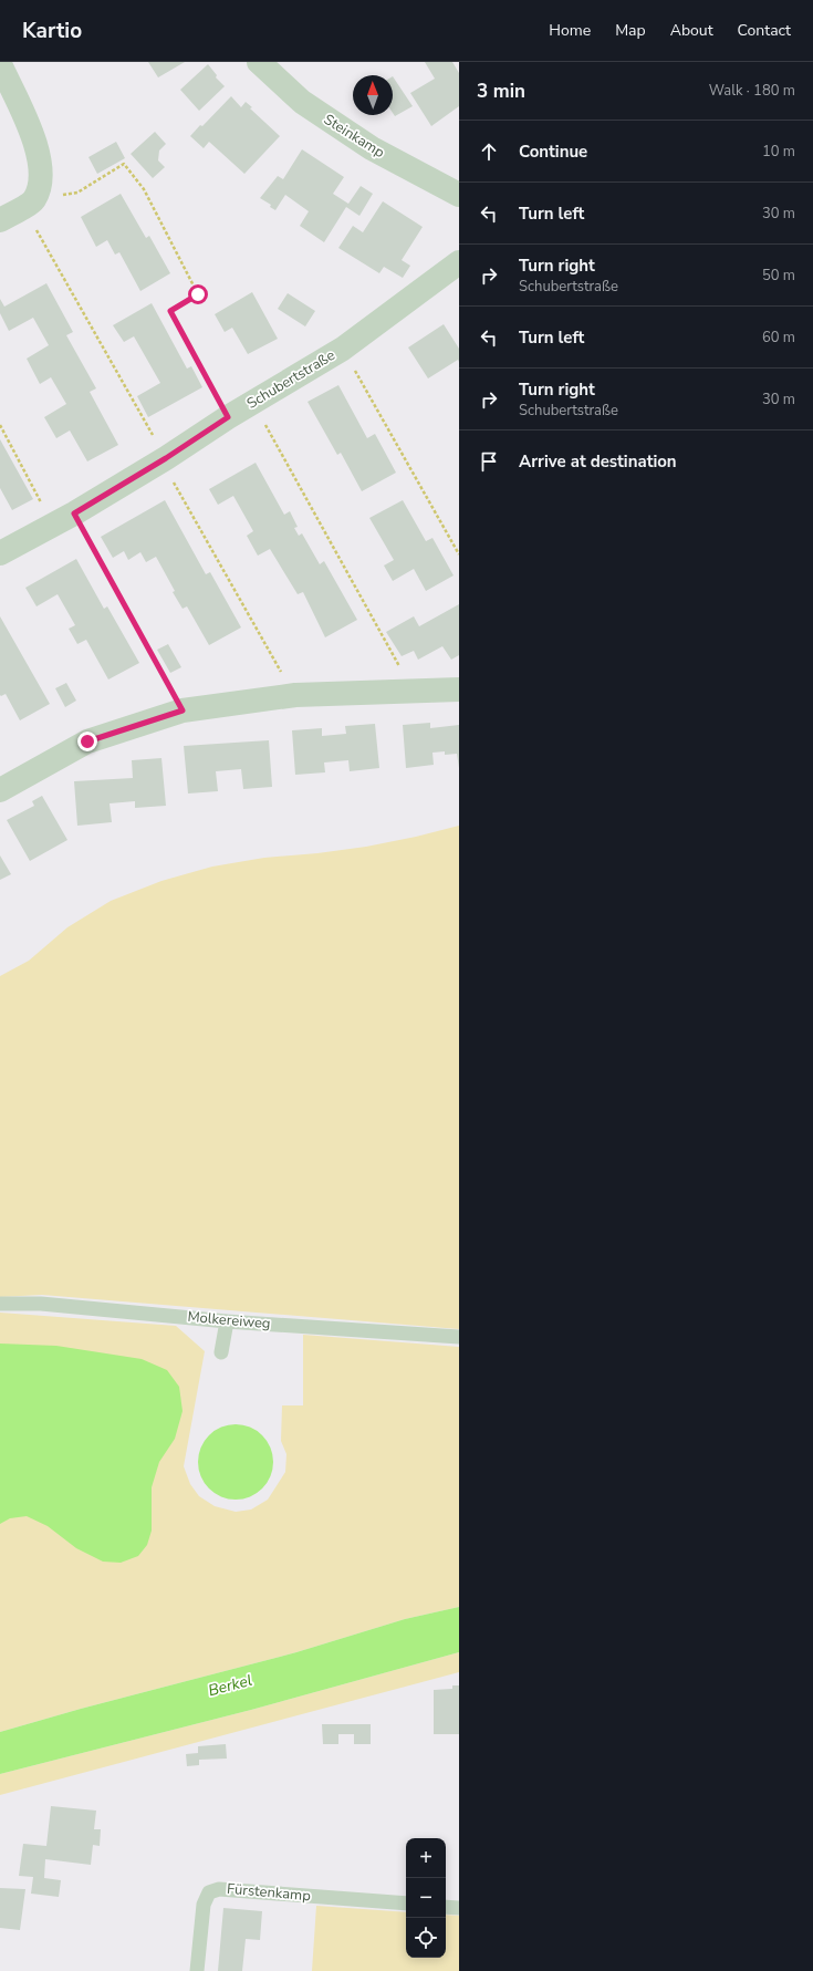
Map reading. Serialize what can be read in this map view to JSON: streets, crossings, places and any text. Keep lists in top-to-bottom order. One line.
{"streets":{"street":["Steinkamp","Schubertstraße"],"lane":["Molkereiweg","Fürstenkamp"]},"water":["Berkel"],"north":"top","page":{"header":"Kartio","nav":["Home","Map","About","Contact"],"heading":["3 min","Walk · 180 m"],"list":[["Continue","10 m"],["Turn left","30 m"],["Turn right","Schubertstraße","50 m"],["Turn left","60 m"],["Turn right","Schubertstraße","30 m"],"Arrive at destination"],"map_buttons":["+","−"]}}
